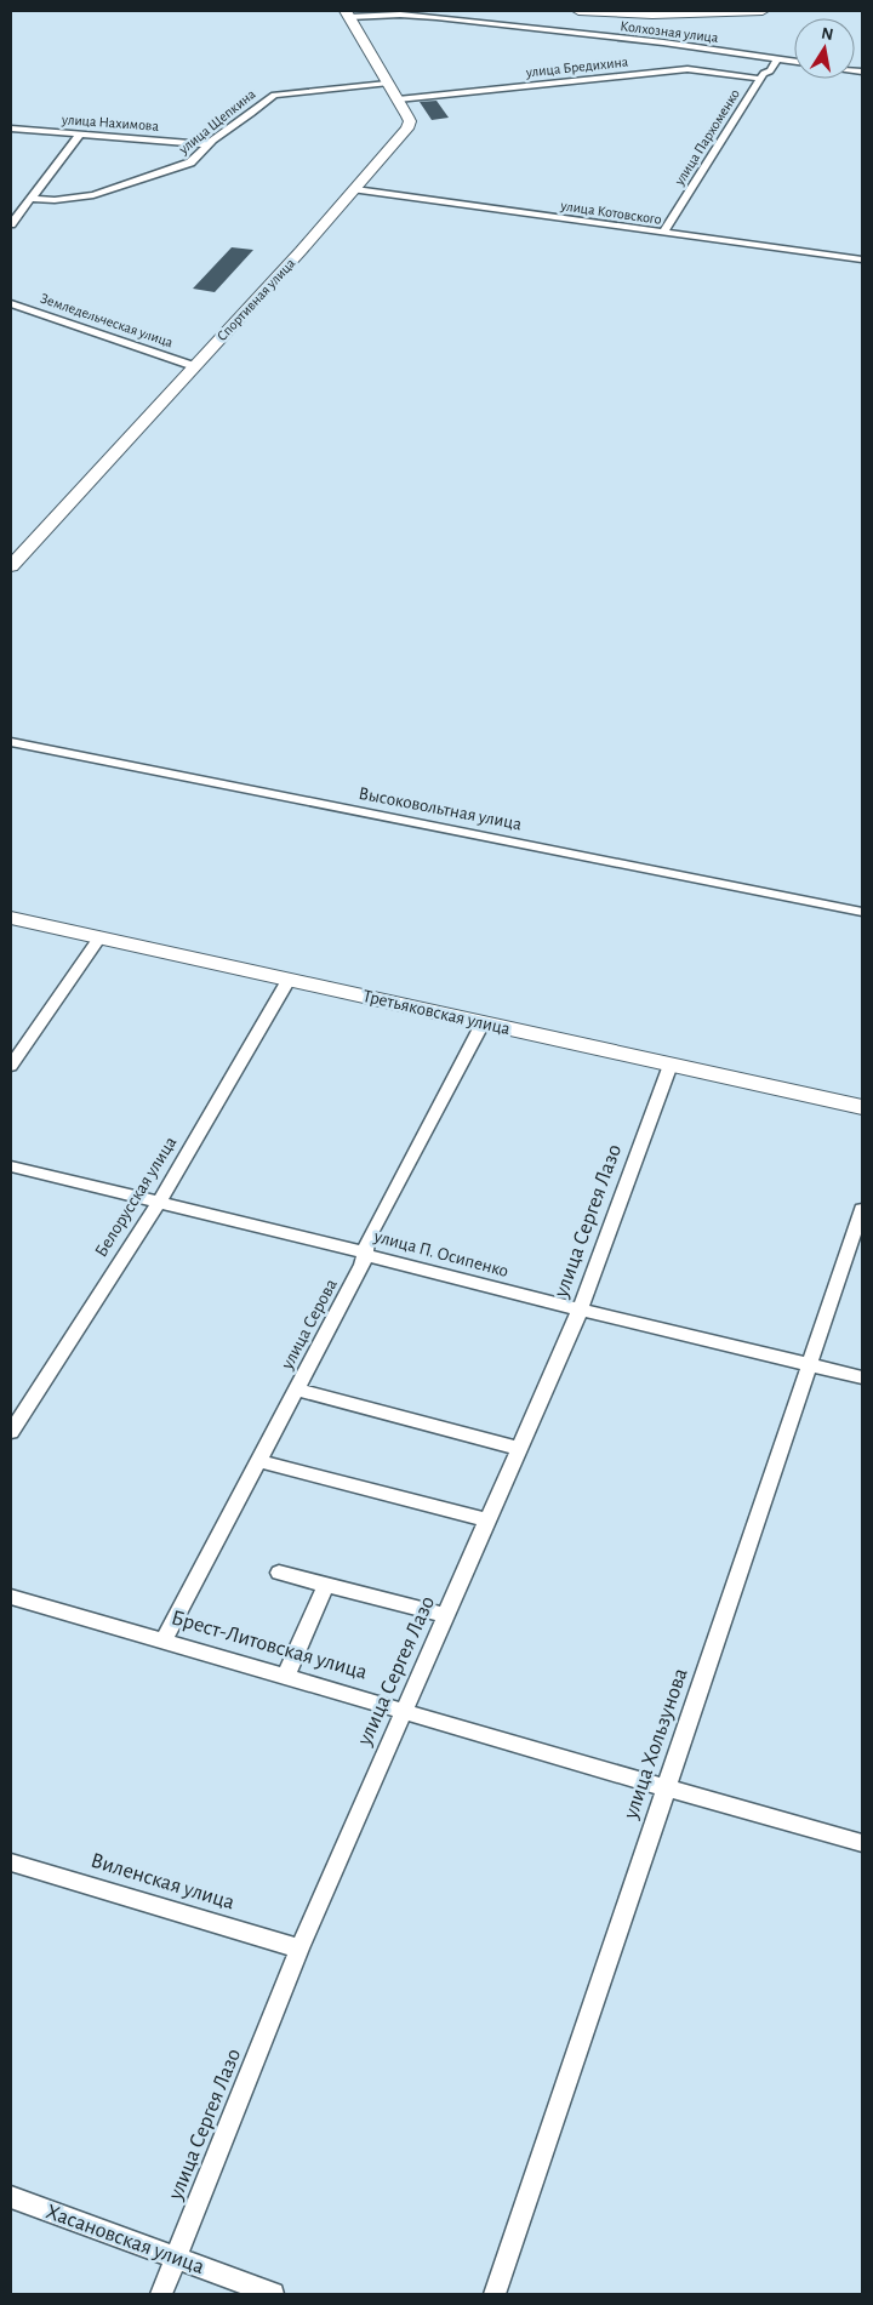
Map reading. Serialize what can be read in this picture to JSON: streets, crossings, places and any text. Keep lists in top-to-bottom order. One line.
{"streets":{"street":["Колхозная улица","улица Бредихина","улица Щепкина","улица Нахимова","улица Пархоменко","улица Котовского","Спортивная улица","Земледельческая улица","Высоковольтная улица","Третьяковская улица","Белорусская улица","улица Сергея Лазо","улица П. Осипенко","улица Серова","Брест-Литовская улица","улица Хользунова","Виленская улица","Хасановская улица"]},"crossings":[["Колхозная улица","улица Пархоменко"],["Колхозная улица","Спортивная улица"],["улица Бредихина","улица Пархоменко"],["улица Бредихина","Спортивная улица"],["улица Щепкина","улица Нахимова"],["улица Щепкина","Спортивная улица"],["улица Пархоменко","улица Котовского"],["улица Котовского","Спортивная улица"],["Спортивная улица","Земледельческая улица"],["Третьяковская улица","Белорусская улица"],["Третьяковская улица","улица Сергея Лазо"],["Третьяковская улица","улица Серова"],["Белорусская улица","улица П. Осипенко"],["улица Сергея Лазо","улица П. Осипенко"],["улица Сергея Лазо","Брест-Литовская улица"],["улица Сергея Лазо","Виленская улица"],["улица Сергея Лазо","Хасановская улица"],["улица П. Осипенко","улица Серова"],["улица П. Осипенко","улица Хользунова"],["улица Серова","Брест-Литовская улица"],["Брест-Литовская улица","улица Хользунова"]],"north":"top"}
